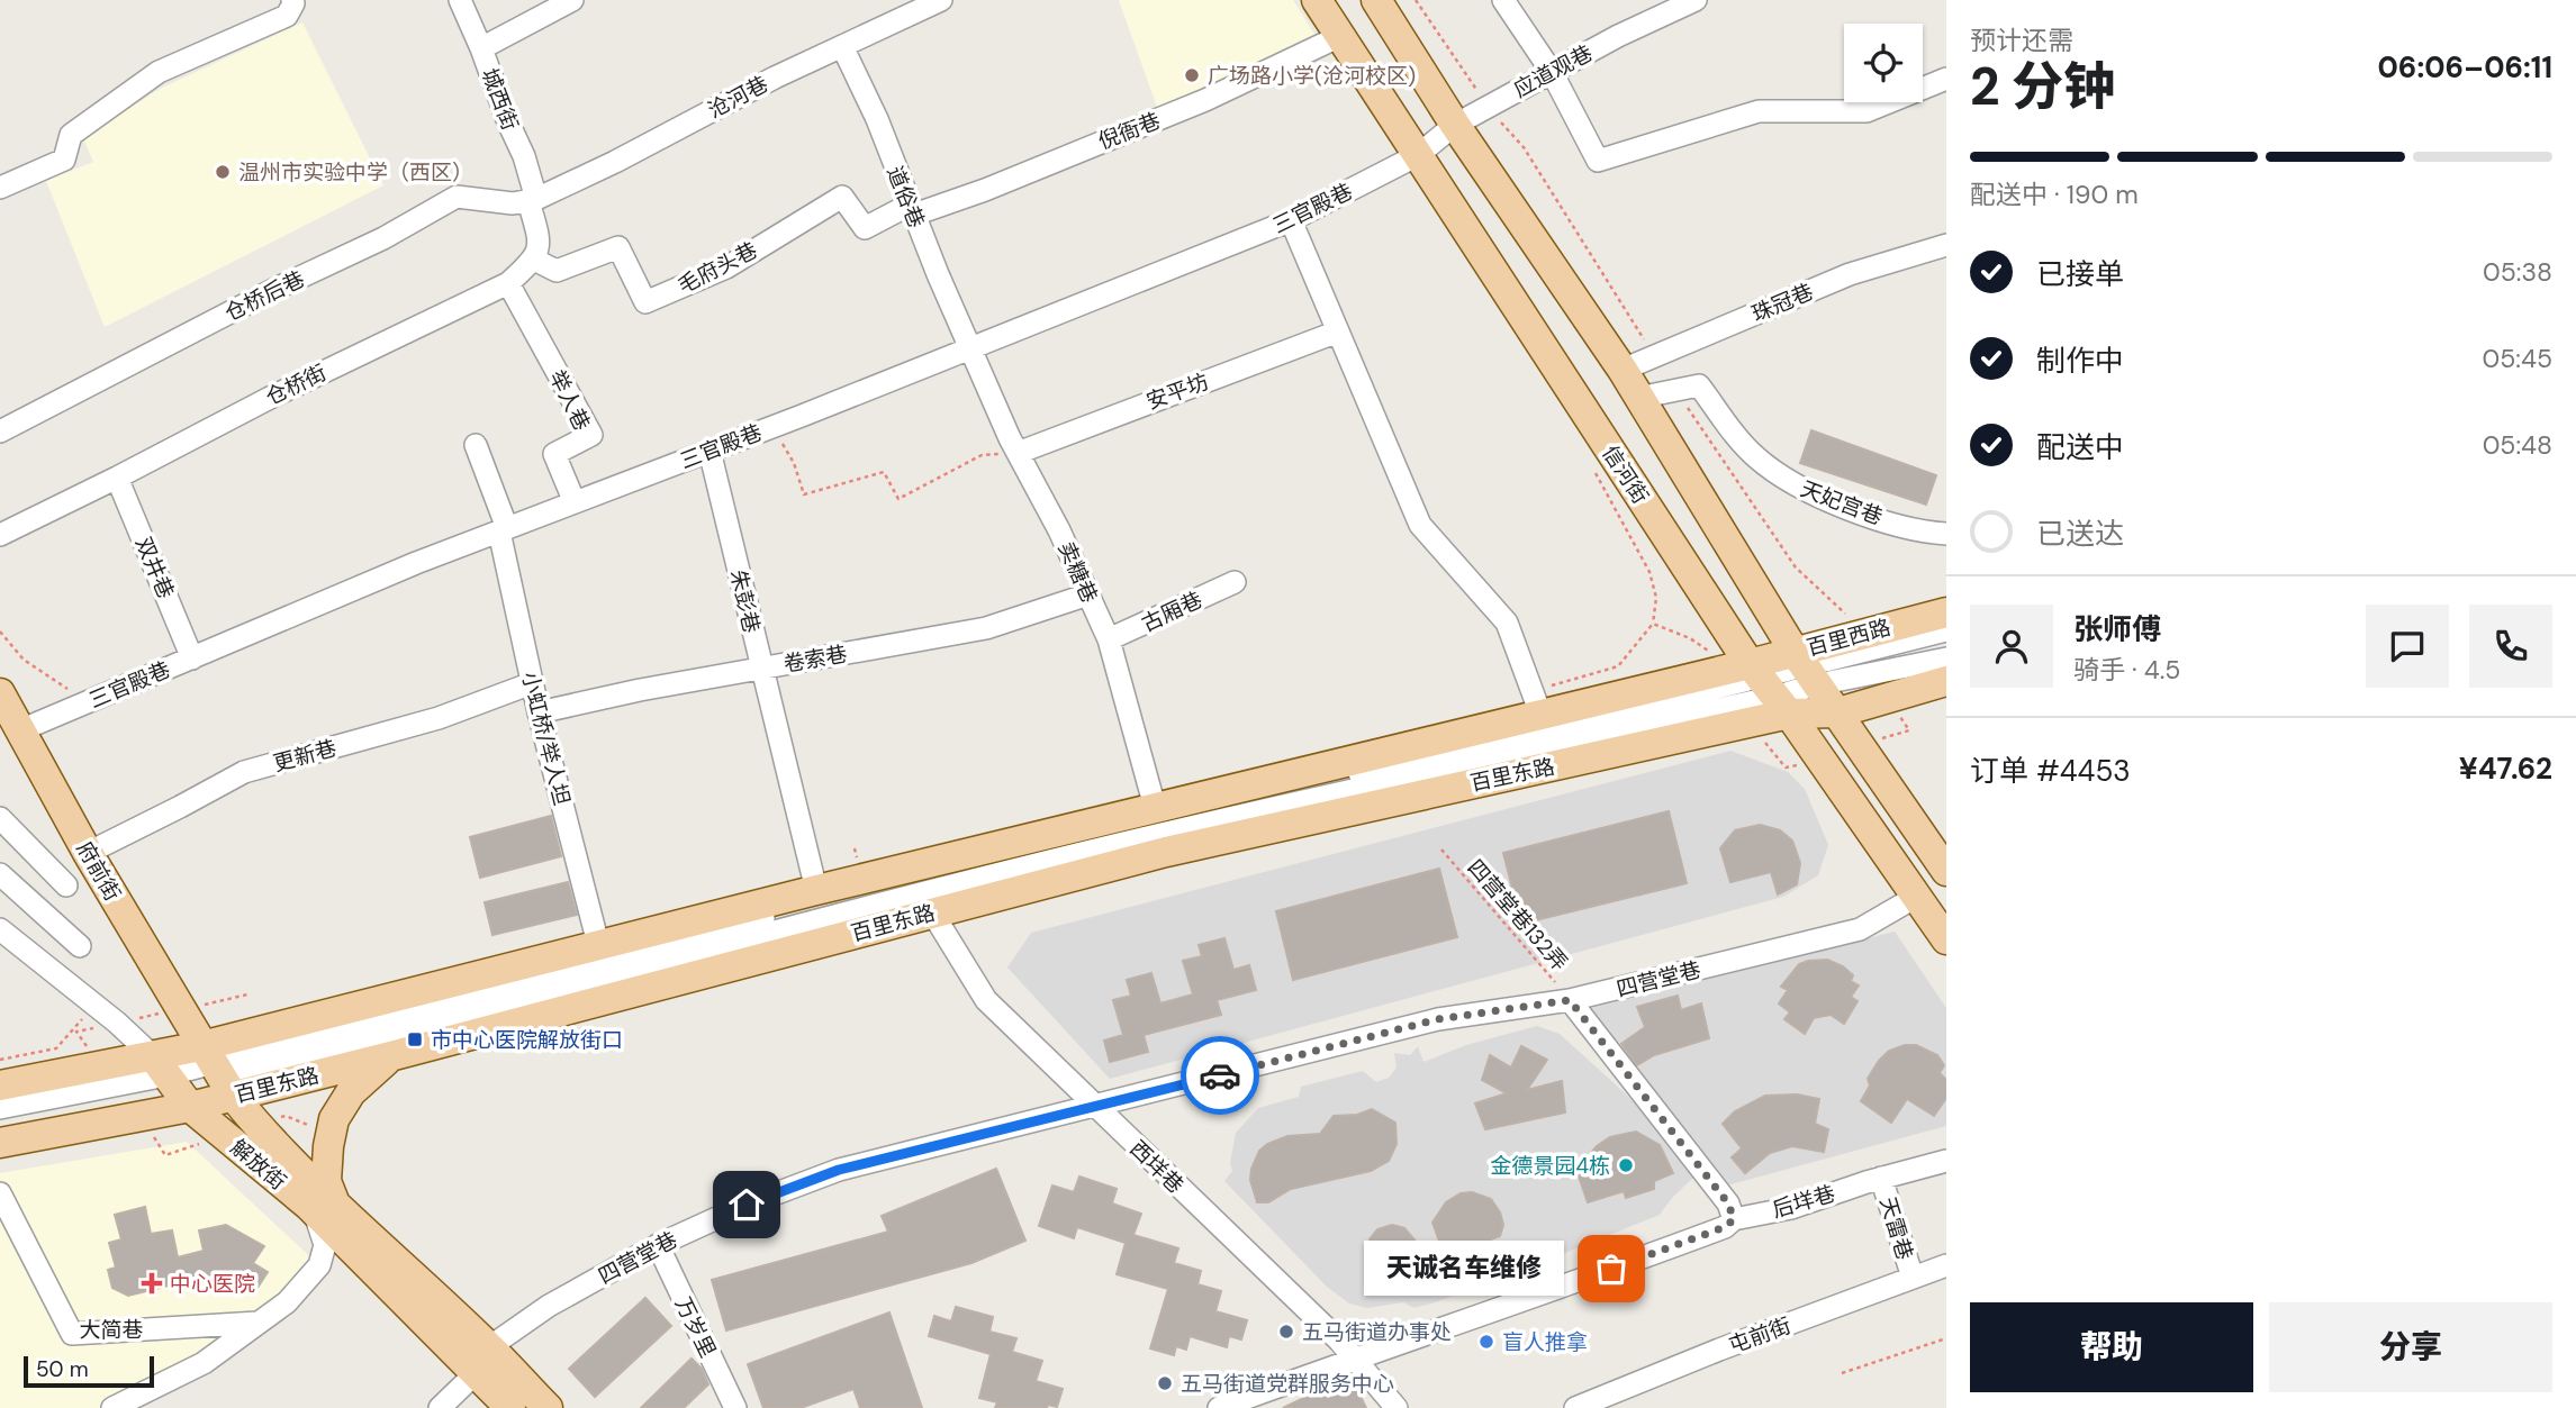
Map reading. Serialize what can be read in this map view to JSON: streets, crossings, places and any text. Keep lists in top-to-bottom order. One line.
{"streets":{"main road":["信河街","百里西路","百里东路","府前街","解放街"],"street":["应道观巷","沧河巷","城西街","倪衙巷","道俗巷","三官殿巷","毛府头巷","仓桥后巷","珠冠巷","仓桥街","安平坊","举人巷","天妃宫巷","双井巷","卖糖巷","朱彭巷","古厢巷","卷索巷","小虹桥/举人坦","更新巷","四营堂巷","西垟巷","后垟巷","天雷巷","万岁里","大简巷","屯前街"],"path":["四营堂巷132弄"]},"crossings":[["应道观巷","三官殿巷"],["应道观巷","信河街"],["沧河巷","城西街"],["沧河巷","道俗巷"],["沧河巷","仓桥后巷"],["城西街","仓桥后巷"],["倪衙巷","道俗巷"],["倪衙巷","毛府头巷"],["倪衙巷","信河街"],["道俗巷","三官殿巷"],["道俗巷","毛府头巷"],["道俗巷","卖糖巷"],["三官殿巷","举人巷"],["三官殿巷","信河街"],["三官殿巷","双井巷"],["三官殿巷","卖糖巷"],["三官殿巷","朱彭巷"],["三官殿巷","小虹桥/举人坦"],["三官殿巷","府前街"],["毛府头巷","仓桥街"],["仓桥街","举人巷"],["仓桥街","双井巷"],["安平坊","卖糖巷"],["信河街","百里西路"],["信河街","百里东路"],["信河街","四营堂巷"],["卖糖巷","古厢巷"],["卖糖巷","卷索巷"],["卖糖巷","百里东路"],["朱彭巷","卷索巷"],["朱彭巷","百里东路"],["百里西路","百里东路"],["卷索巷","小虹桥/举人坦"],["小虹桥/举人坦","更新巷"],["小虹桥/举人坦","百里东路"],["更新巷","府前街"],["百里东路","府前街"],["百里东路","解放街"],["百里东路","西垟巷"],["府前街","解放街"],["四营堂巷132弄","四营堂巷"],["四营堂巷","解放街"],["四营堂巷","西垟巷"],["四营堂巷","万岁里"],["西垟巷","后垟巷"],["后垟巷","天雷巷"],["天雷巷","屯前街"]],"places":{"other":["广场路小学(沧河校区)","温州市实验中学（西区）","金德景园4栋","天诚名车维修","五马街道办事处","盲人推拿","五马街道党群服务中心"],"transit":["市中心医院解放街口"],"health":["中心医院"]},"scale_bar":"50 m","page":{"heading":["2 分钟","预计还需","06:06–06:11"],"panel":["张师傅","骑手 · 4.5","订单 #4453","¥47.62"],"bar":"配送中 · 190 m","list":[["已接单","05:38"],["制作中","05:45"],["配送中","05:48"],"已送达"],"bubble":"天诚名车维修","buttons":["帮助","分享"],"scale":"50 m"}}
